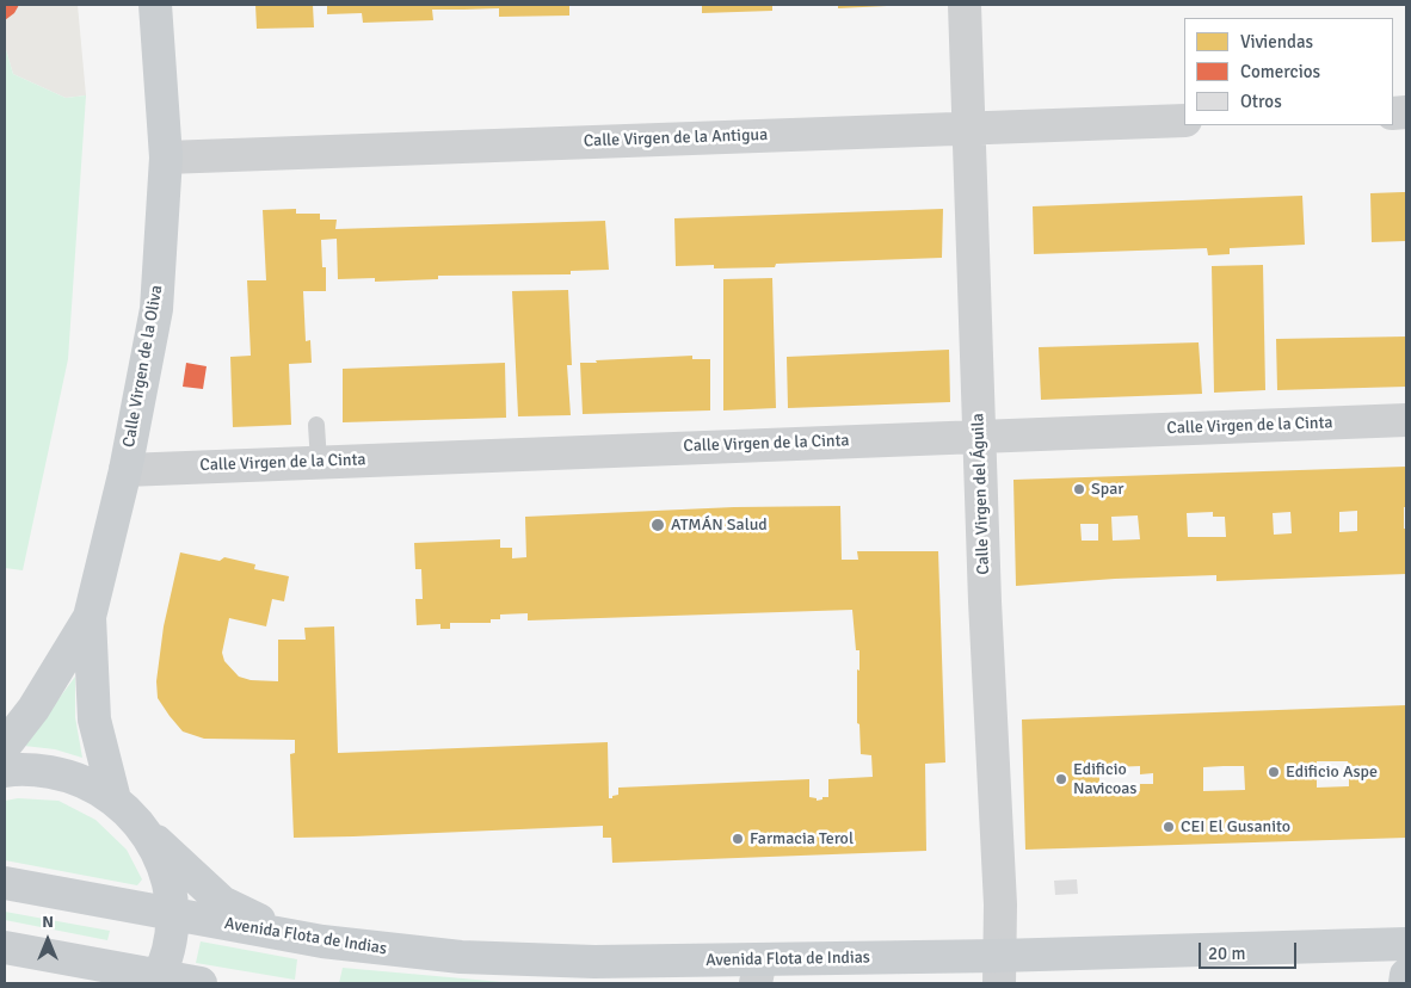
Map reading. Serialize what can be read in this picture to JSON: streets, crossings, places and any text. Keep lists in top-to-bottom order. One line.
{"streets":{"main road":["Calle Virgen de la Oliva","Avenida Flota de Indias"],"street":["Calle Virgen de la Antigua","Calle Virgen de la Cinta","Calle Virgen del Águila"]},"crossings":[["Calle Virgen de la Antigua","Calle Virgen de la Oliva"],["Calle Virgen de la Antigua","Calle Virgen del Águila"],["Calle Virgen de la Oliva","Calle Virgen de la Cinta"],["Calle Virgen de la Cinta","Calle Virgen del Águila"],["Calle Virgen del Águila","Avenida Flota de Indias"]],"places":["Spar","ATMÁN Salud","Edificio Aspe","Edificio Navicoas","CEI El Gusanito","Farmacia Terol"],"legend":["Viviendas","Comercios","Otros"],"scale_bar":"20 m","north":"top"}
